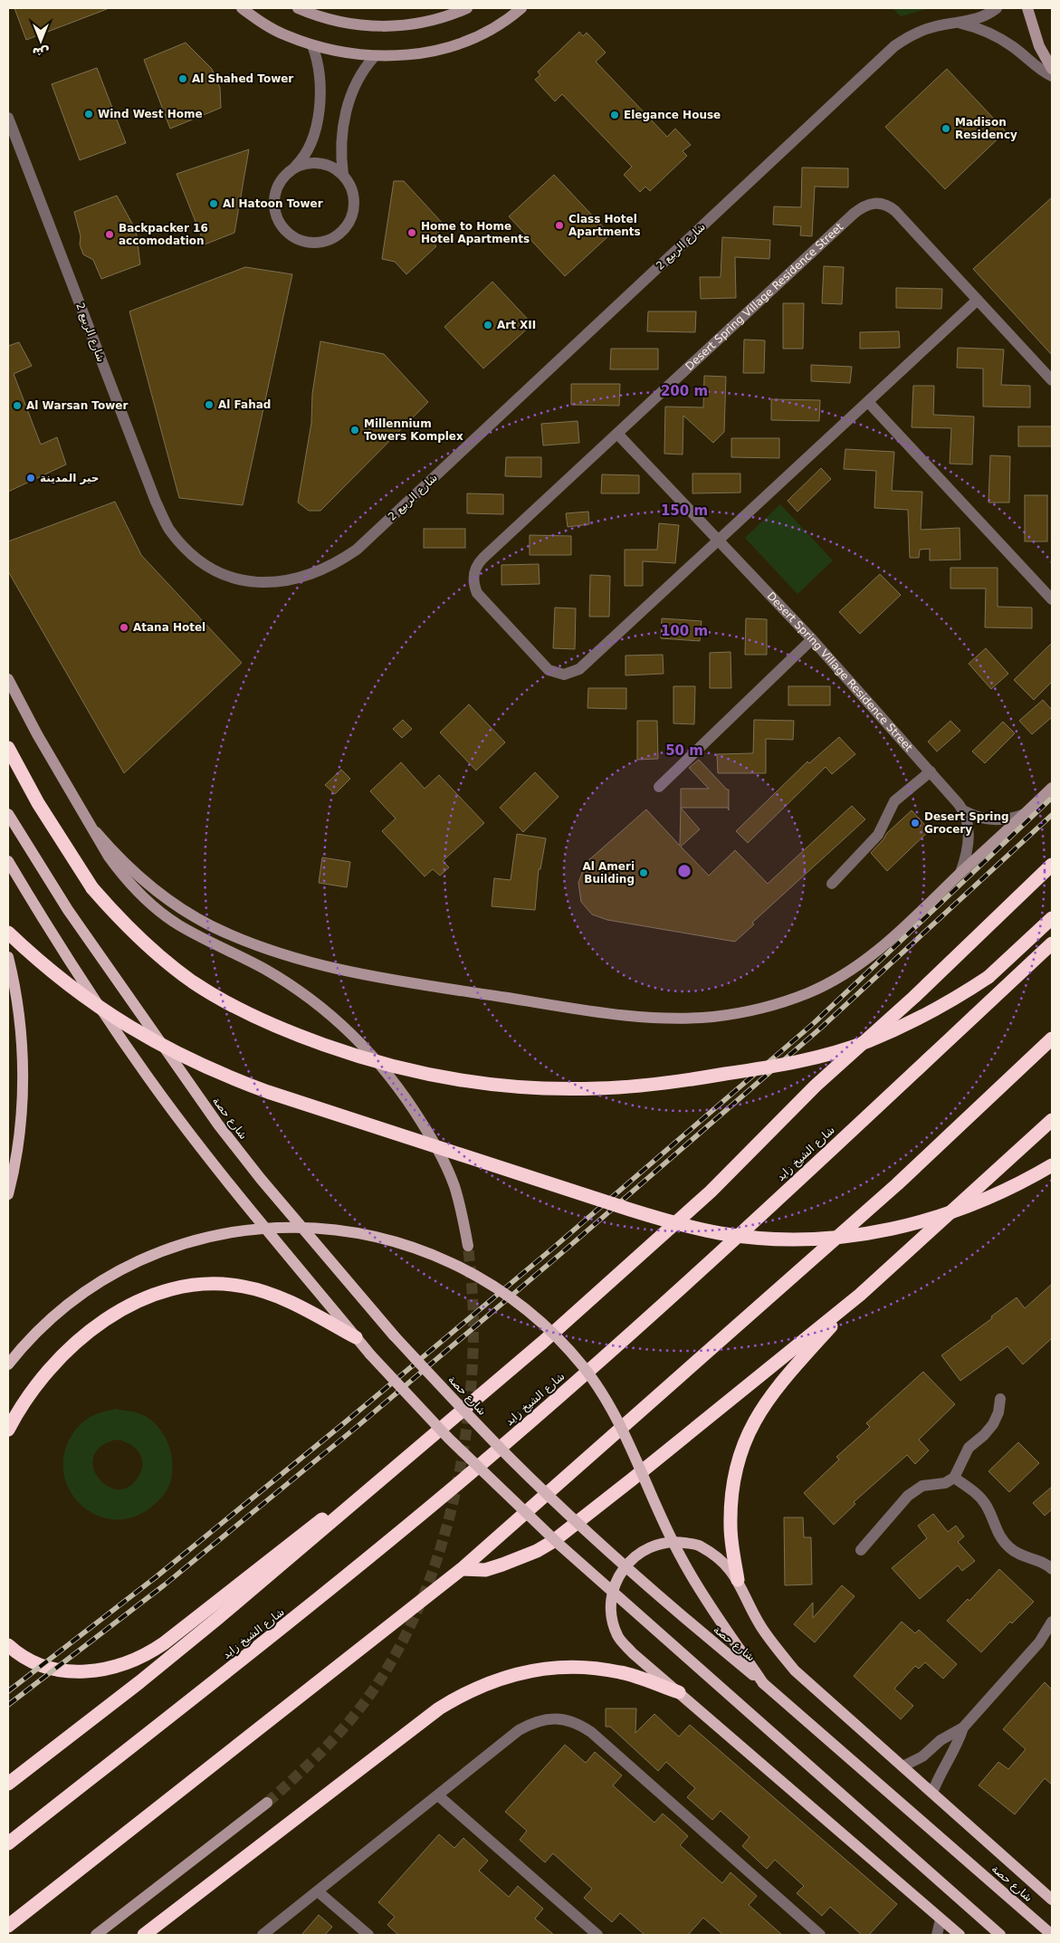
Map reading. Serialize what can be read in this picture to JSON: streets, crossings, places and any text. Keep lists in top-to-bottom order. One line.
{"streets":{"highway":["شارع الشيخ زايد"],"main road":["شارع حصة"],"street":["شارع الربيع 2","Desert Spring Village Residence Street"]},"places":["Al Shahed Tower","Wind West Home","Elegance House","Madison Residency","Al Hatoon Tower","Class Hotel Apartments","Home to Home Hotel Apartments","Backpacker 16 accomodation","Art XII","Al Fahad","Al Warsan Tower","Millennium Towers Komplex","حير المدينة","Atana Hotel","Desert Spring Grocery","Al Ameri Building"],"north":"bottom","rings":["200 m","150 m","100 m","50 m"]}
